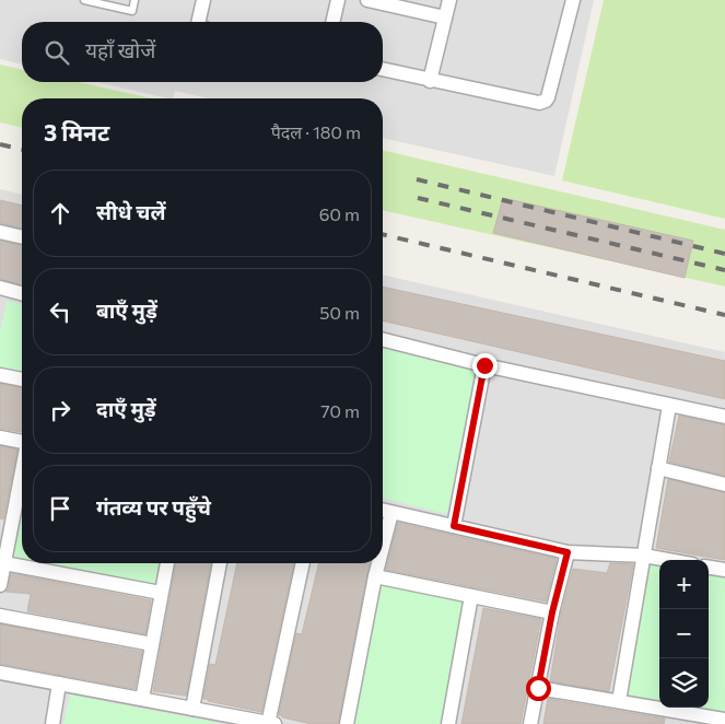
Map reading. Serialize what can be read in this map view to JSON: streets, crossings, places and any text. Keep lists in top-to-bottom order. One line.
{"page":{"search":"यहाँ खोजें","heading":["3 मिनट","पैदल · 180 m"],"list":[["सीधे चलें","60 m"],["बाएँ मुड़ें","50 m"],["दाएँ मुड़ें","70 m"],"गंतव्य पर पहुँचे"],"map_buttons":["+","−"]}}
